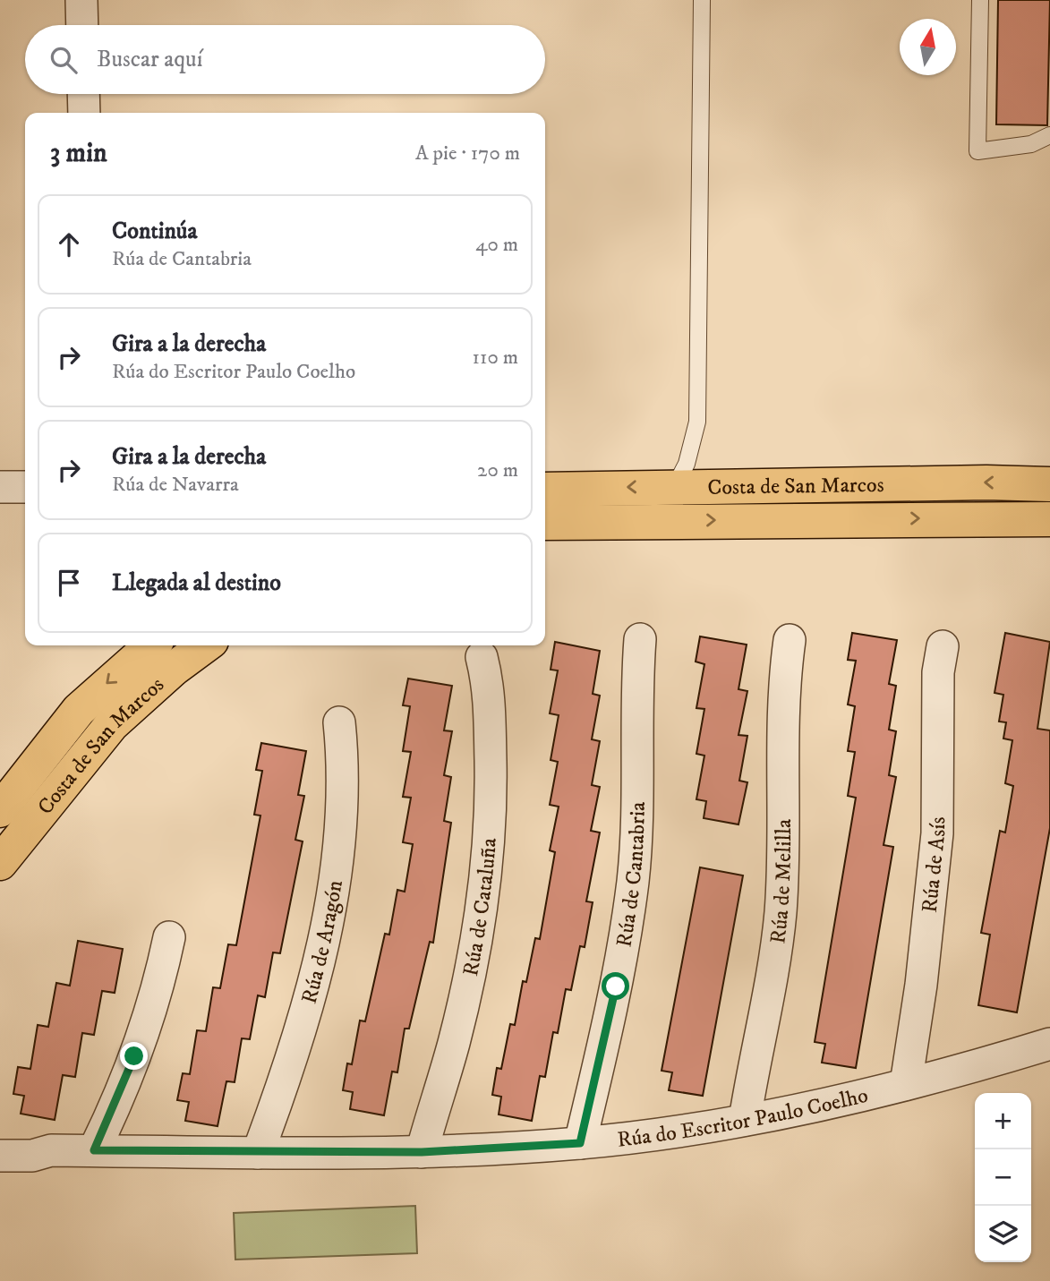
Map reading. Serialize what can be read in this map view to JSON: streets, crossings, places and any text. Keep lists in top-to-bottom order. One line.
{"streets":{"main road":["Costa de San Marcos"],"street":["Rúa de Asís","Rúa de Cantabria","Rúa de Melilla","Rúa de Cataluña","Rúa de Aragón","Rúa do Escritor Paulo Coelho"]},"crossings":[["Rúa de Asís","Rúa do Escritor Paulo Coelho"],["Rúa de Cantabria","Rúa do Escritor Paulo Coelho"],["Rúa de Melilla","Rúa do Escritor Paulo Coelho"],["Rúa de Cataluña","Rúa do Escritor Paulo Coelho"],["Rúa de Aragón","Rúa do Escritor Paulo Coelho"]],"north":"top","page":{"search":"Buscar aquí","heading":["3 min","A pie · 170 m"],"list":[["Continúa","Rúa de Cantabria","40 m"],["Gira a la derecha","Rúa do Escritor Paulo Coelho","110 m"],["Gira a la derecha","Rúa de Navarra","20 m"],"Llegada al destino"],"map_buttons":["+","−"]}}
